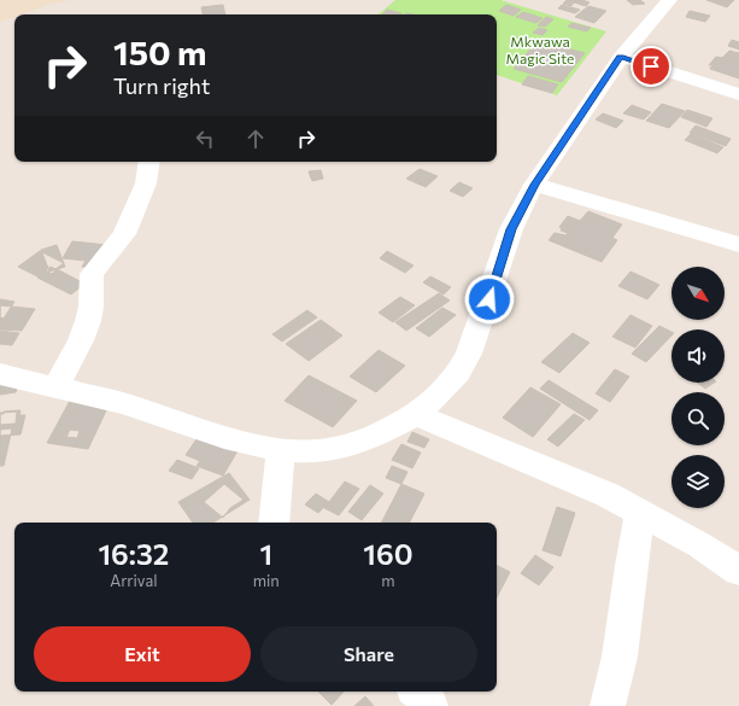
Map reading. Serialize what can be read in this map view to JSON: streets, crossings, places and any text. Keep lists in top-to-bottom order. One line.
{"parks":["Mkwawa Magic Site"],"north":"bottom right","page":{"turn":["150 m","Turn right"],"eta":["16:32","Arrival","1","min","160","m"],"buttons":["Exit","Share"]}}
